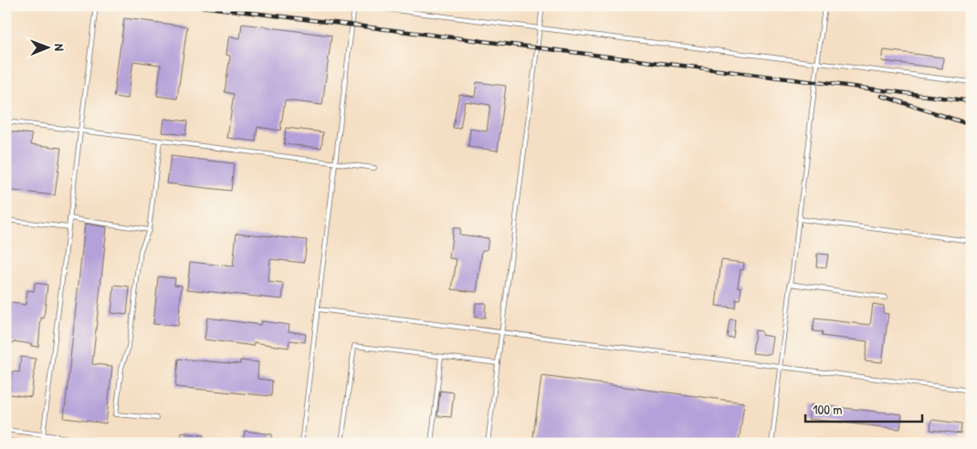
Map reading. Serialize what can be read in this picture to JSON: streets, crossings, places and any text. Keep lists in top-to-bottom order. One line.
{"scale_bar":"100 m","north":"right"}
